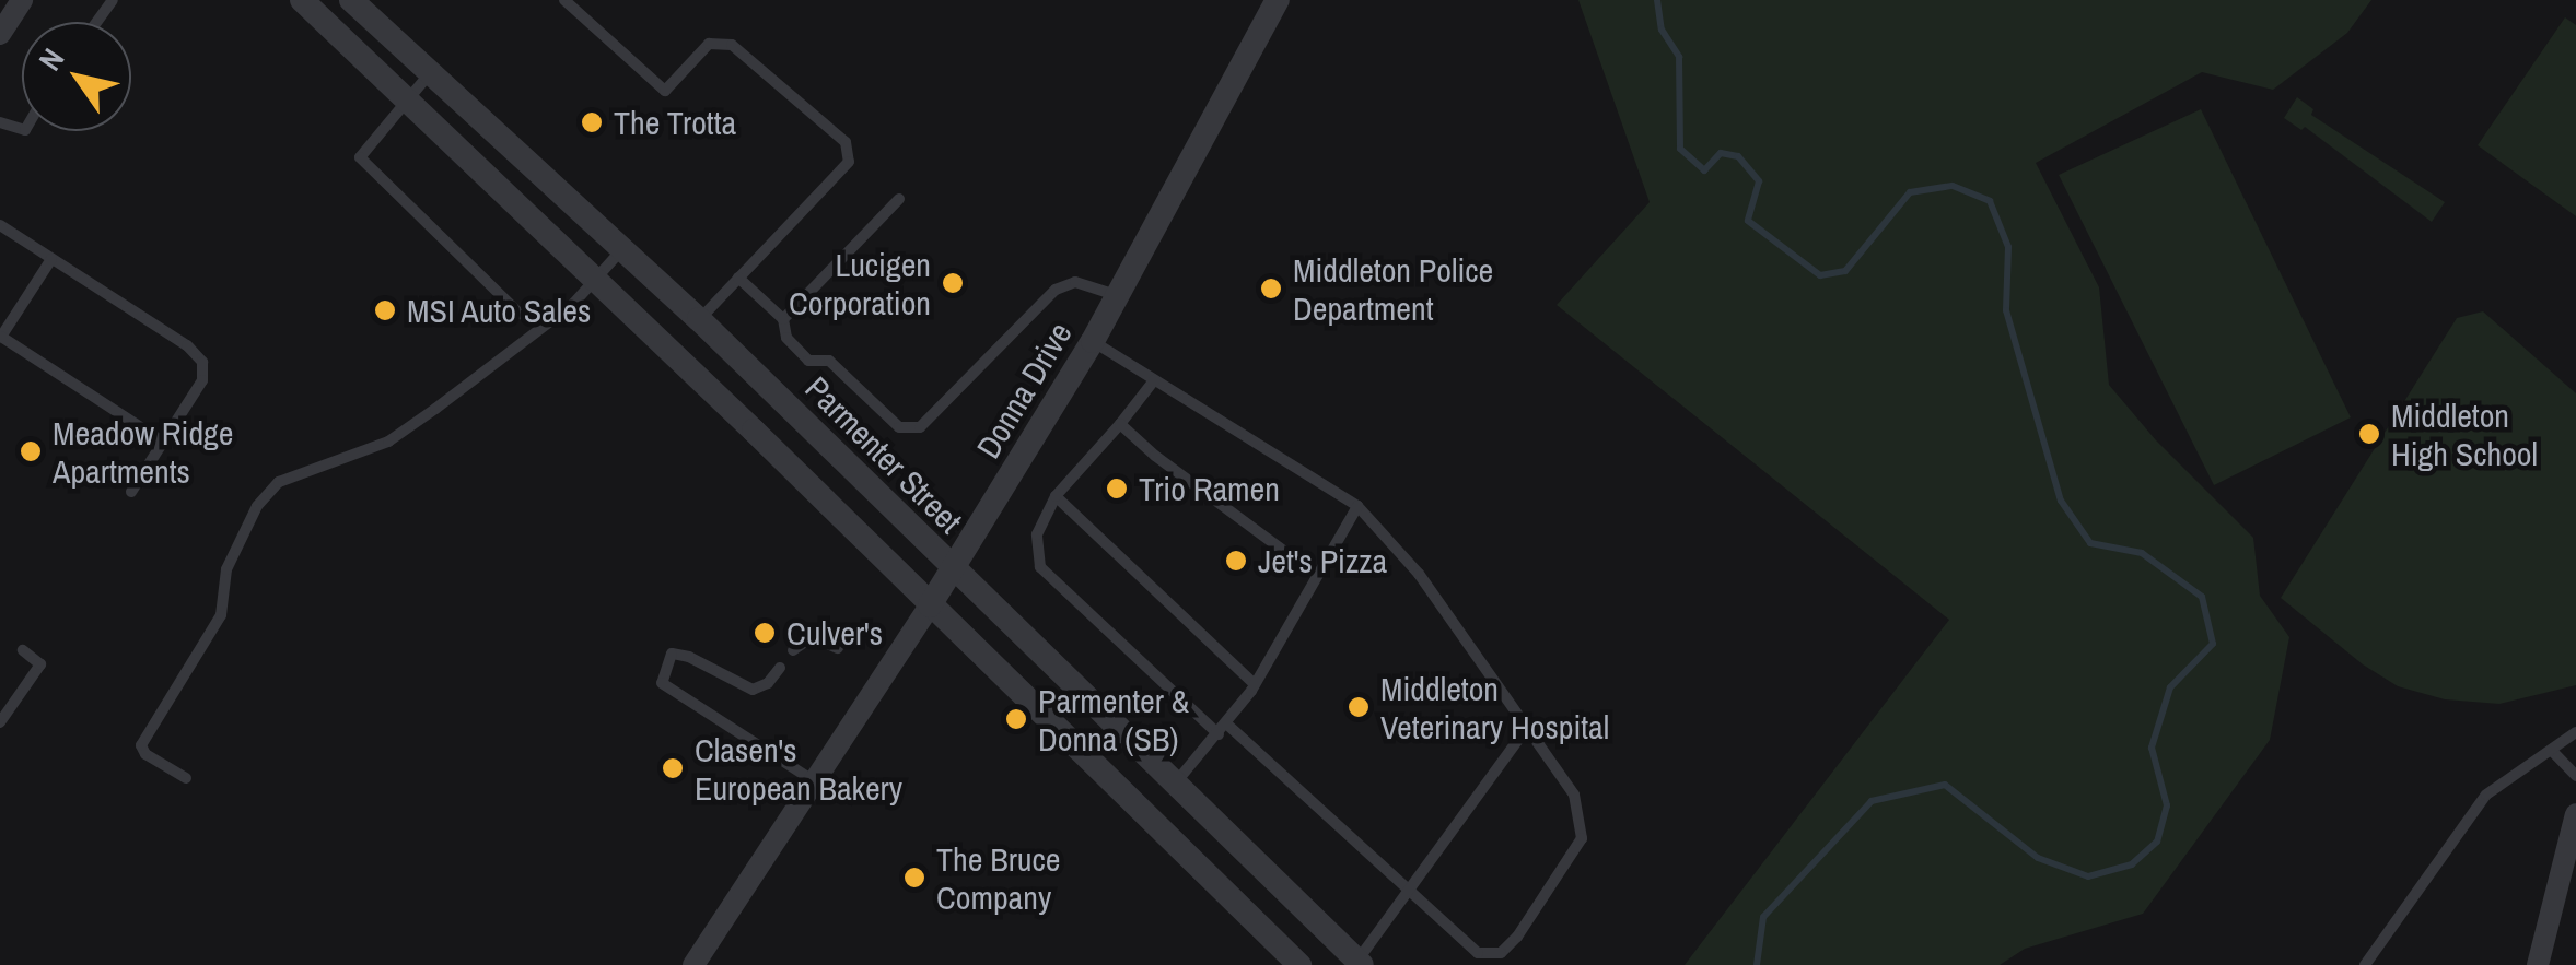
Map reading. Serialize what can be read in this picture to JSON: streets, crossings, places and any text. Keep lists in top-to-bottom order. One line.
{"streets":{"street":["Donna Drive","Parmenter Street"]},"crossings":[["Donna Drive","Parmenter Street"]],"places":["The Trotta","Lucigen Corporation","Middleton Police Department","MSI Auto Sales","Middleton High School","Meadow Ridge Apartments","Trio Ramen","Jet's Pizza","Culver's","Middleton Veterinary Hospital","Parmenter & Donna (SB)","Clasen's European Bakery","The Bruce Company"],"north":"top left"}
